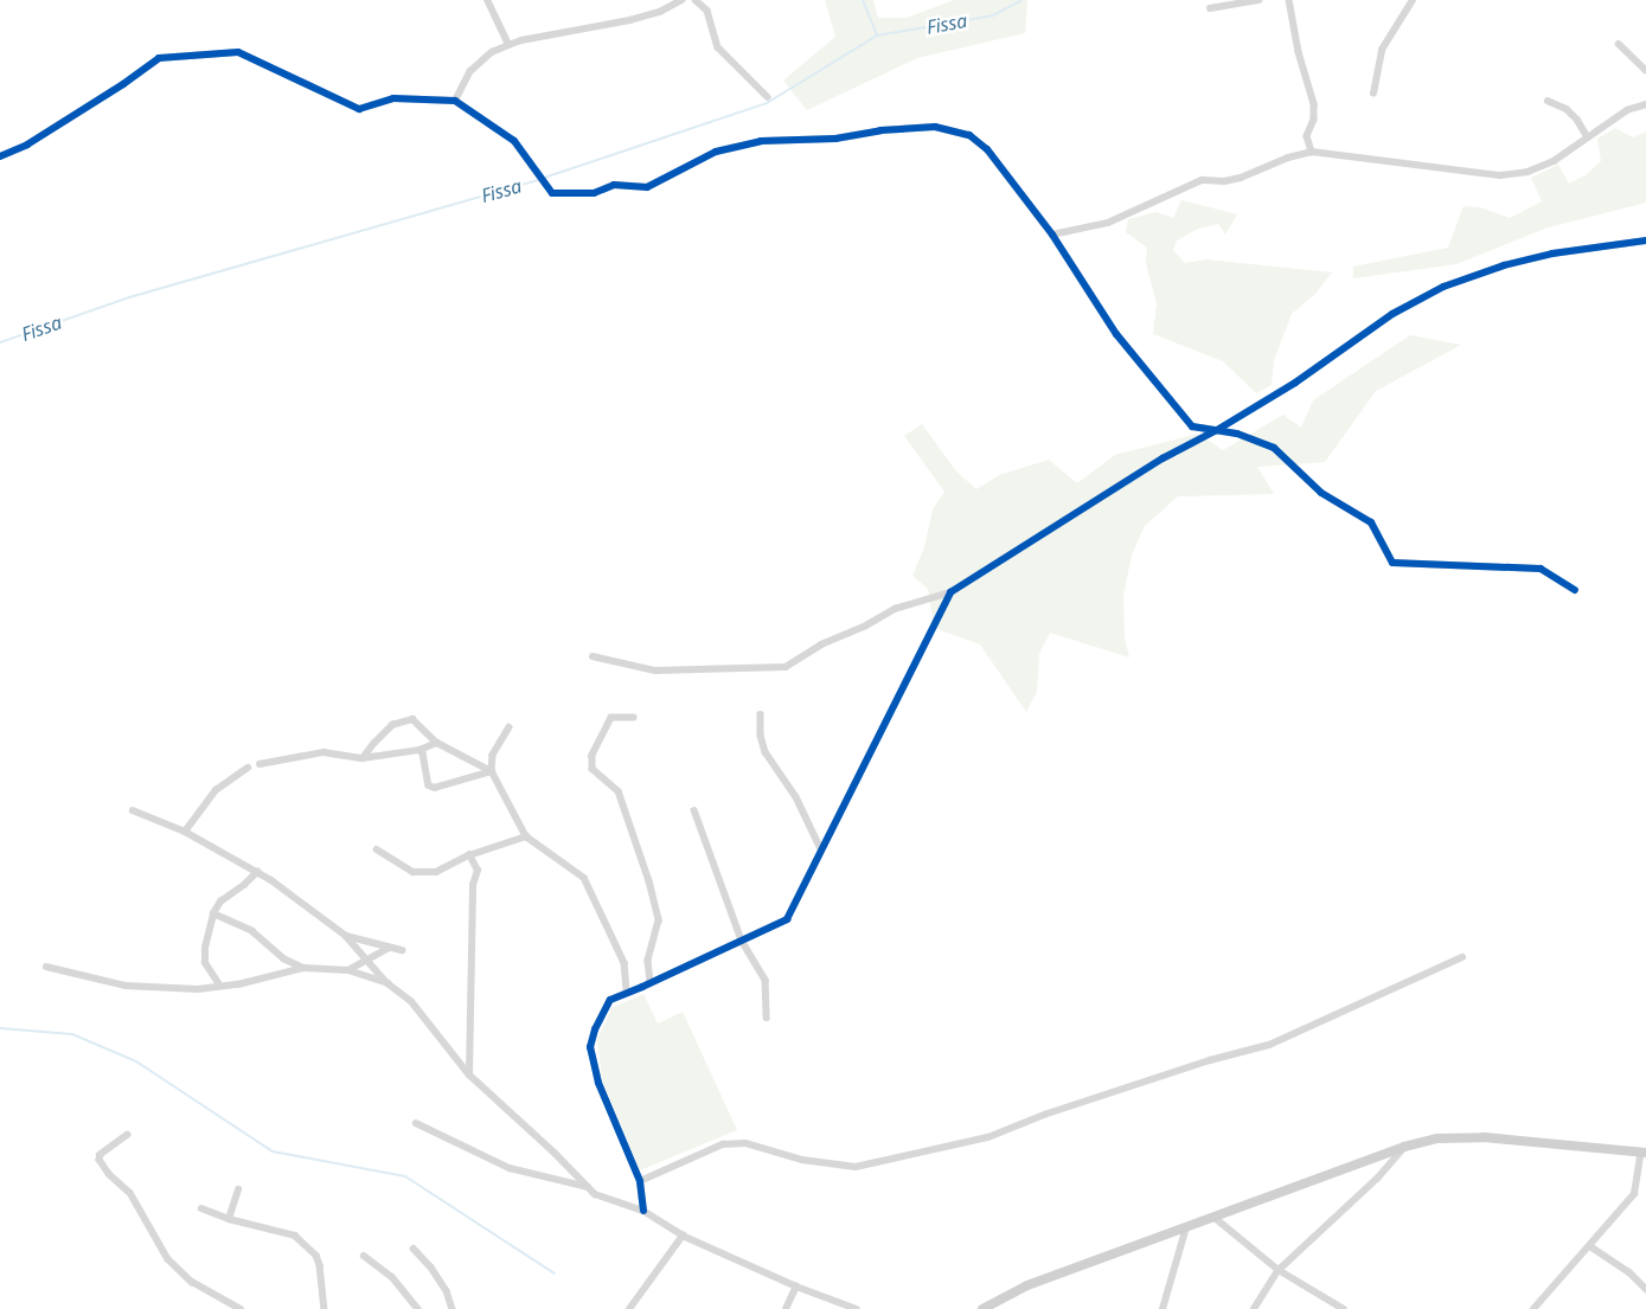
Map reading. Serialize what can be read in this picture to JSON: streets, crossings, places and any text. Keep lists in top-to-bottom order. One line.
{"water":["Fissa"]}
